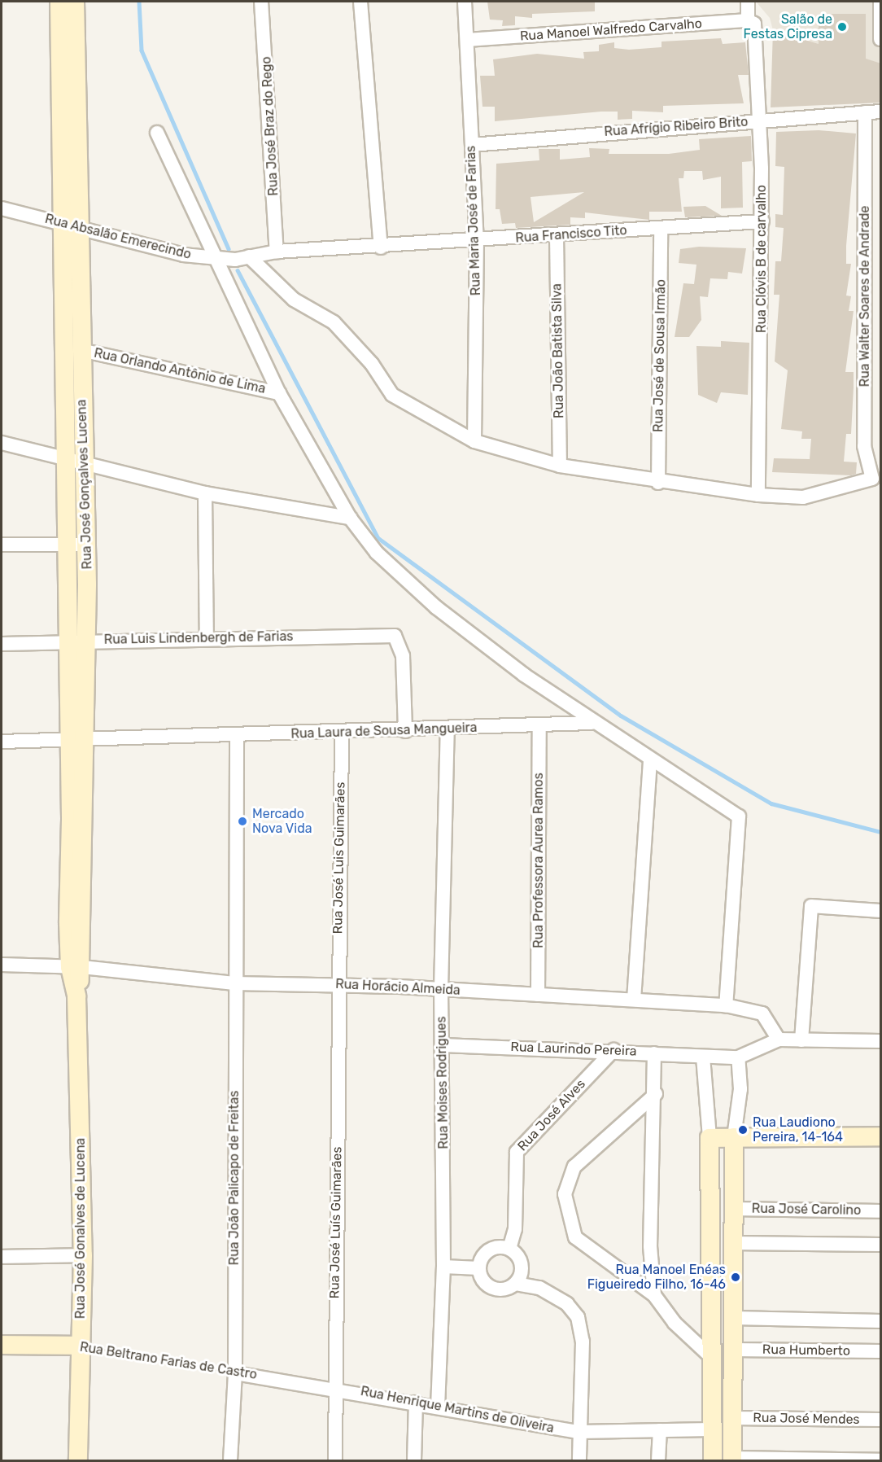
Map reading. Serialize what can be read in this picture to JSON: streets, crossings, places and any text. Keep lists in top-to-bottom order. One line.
{"streets":{"street":["Rua Manoel Walfredo Carvalho","Rua José Braz do Rego","Rua Afrígio Ribeiro Brito","Rua Maria José de Farias","Rua Francisco Tito","Rua Absalão Emerecindo","Rua Clóvis B de carvalho","Rua Walter Soares de Andrade","Rua João Batista Silva","Rua José de Sousa Irmão","Rua Orlando Antônio de Lima","Rua José Gonçalves Lucena","Rua Luis Lindenbergh de Farias","Rua Laura de Sousa Mangueira","Rua José Luis Guimarães","Rua Professora Aurea Ramos","Rua Horácio Almeida","Rua Laurindo Pereira","Rua Moises Rodrigues","Rua José Alves","Rua João Palicapo de Freitas","Rua José Carolino","Rua José Luís Guimarães","Rua José Gonalves de Lucena","Rua Humberto","Rua Beltrano Farias de Castro","Rua Henrique Martins de Oliveira","Rua José Mendes"]},"crossings":[["Rua Manoel Walfredo Carvalho","Rua Maria José de Farias"],["Rua Manoel Walfredo Carvalho","Rua Clóvis B de carvalho"],["Rua José Braz do Rego","Rua Absalão Emerecindo"],["Rua Afrígio Ribeiro Brito","Rua Maria José de Farias"],["Rua Afrígio Ribeiro Brito","Rua Clóvis B de carvalho"],["Rua Afrígio Ribeiro Brito","Rua Walter Soares de Andrade"],["Rua Maria José de Farias","Rua Francisco Tito"],["Rua Francisco Tito","Rua Absalão Emerecindo"],["Rua Francisco Tito","Rua Clóvis B de carvalho"],["Rua Francisco Tito","Rua João Batista Silva"],["Rua Francisco Tito","Rua José de Sousa Irmão"],["Rua Absalão Emerecindo","Rua José Gonçalves Lucena"],["Rua Orlando Antônio de Lima","Rua José Gonçalves Lucena"],["Rua José Gonçalves Lucena","Rua Luis Lindenbergh de Farias"],["Rua José Gonçalves Lucena","Rua Laura de Sousa Mangueira"],["Rua José Gonçalves Lucena","Rua Horácio Almeida"],["Rua José Gonçalves Lucena","Rua José Gonalves de Lucena"],["Rua Luis Lindenbergh de Farias","Rua Laura de Sousa Mangueira"],["Rua Laura de Sousa Mangueira","Rua José Luis Guimarães"],["Rua Laura de Sousa Mangueira","Rua Professora Aurea Ramos"],["Rua Laura de Sousa Mangueira","Rua Moises Rodrigues"],["Rua Laura de Sousa Mangueira","Rua João Palicapo de Freitas"],["Rua José Luis Guimarães","Rua Horácio Almeida"],["Rua José Luis Guimarães","Rua José Luís Guimarães"],["Rua Professora Aurea Ramos","Rua Horácio Almeida"],["Rua Horácio Almeida","Rua Moises Rodrigues"],["Rua Horácio Almeida","Rua João Palicapo de Freitas"],["Rua Horácio Almeida","Rua José Luís Guimarães"],["Rua Horácio Almeida","Rua José Gonalves de Lucena"],["Rua Laurindo Pereira","Rua Moises Rodrigues"],["Rua Laurindo Pereira","Rua José Alves"],["Rua Moises Rodrigues","Rua Henrique Martins de Oliveira"],["Rua João Palicapo de Freitas","Rua Beltrano Farias de Castro"],["Rua José Luís Guimarães","Rua Beltrano Farias de Castro"],["Rua José Luís Guimarães","Rua Henrique Martins de Oliveira"],["Rua José Gonalves de Lucena","Rua Beltrano Farias de Castro"],["Rua Beltrano Farias de Castro","Rua Henrique Martins de Oliveira"]],"places":["Salão de Festas Cipresa","Mercado Nova Vida","Rua Laudiono Pereira, 14-164","Rua Manoel Enéas Figueiredo Filho, 16-46"]}
